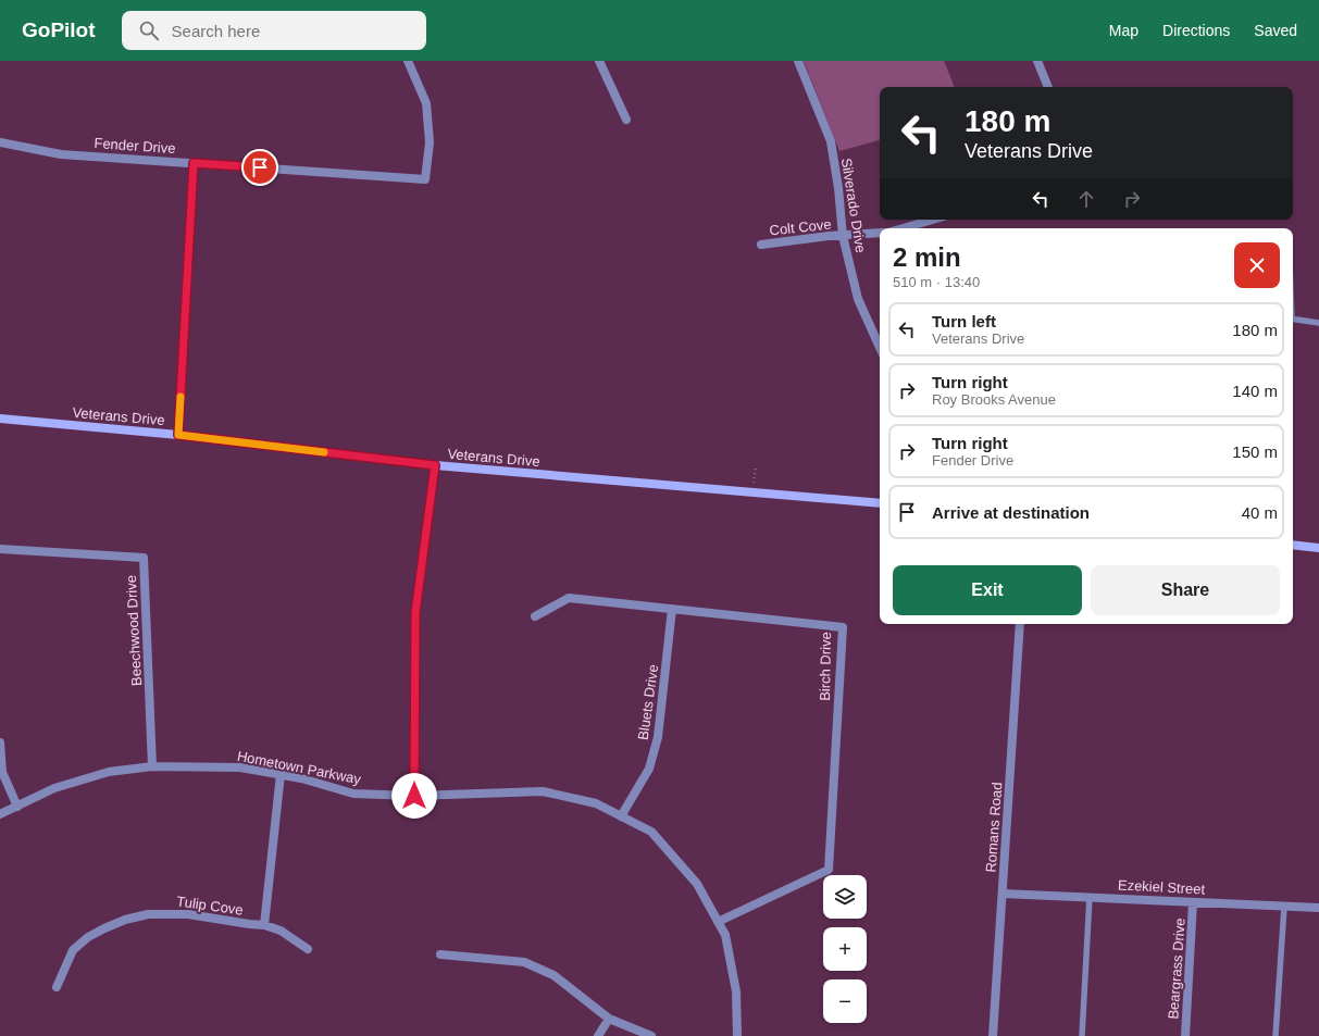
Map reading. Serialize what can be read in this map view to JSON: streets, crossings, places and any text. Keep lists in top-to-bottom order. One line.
{"streets":{"main road":["Veterans Drive"],"street":["Fender Drive","Silverado Drive","Colt Cove","Beechwood Drive","Birch Drive","Bluets Drive","Hometown Parkway","Romans Road","Ezekiel Street","Tulip Cove","Beargrass Drive"]},"crossings":[["Silverado Drive","Colt Cove"],["Beechwood Drive","Hometown Parkway"],["Birch Drive","Bluets Drive"],["Birch Drive","Hometown Parkway"],["Bluets Drive","Hometown Parkway"],["Romans Road","Ezekiel Street"],["Ezekiel Street","Beargrass Drive"]],"page":{"header":"GoPilot","search":"Search here","nav":["Map","Directions","Saved"],"turn":["180 m","Veterans Drive"],"heading":["2 min","510 m · 13:40"],"list":[{"name":"Turn left","note":"Veterans Drive","value":"180 m"},{"name":"Turn right","note":"Roy Brooks Avenue","value":"140 m"},{"name":"Turn right","note":"Fender Drive","value":"150 m"},{"name":"Arrive at destination","value":"40 m"}],"buttons":["Exit","Share"],"map_buttons":["+","−"]}}
